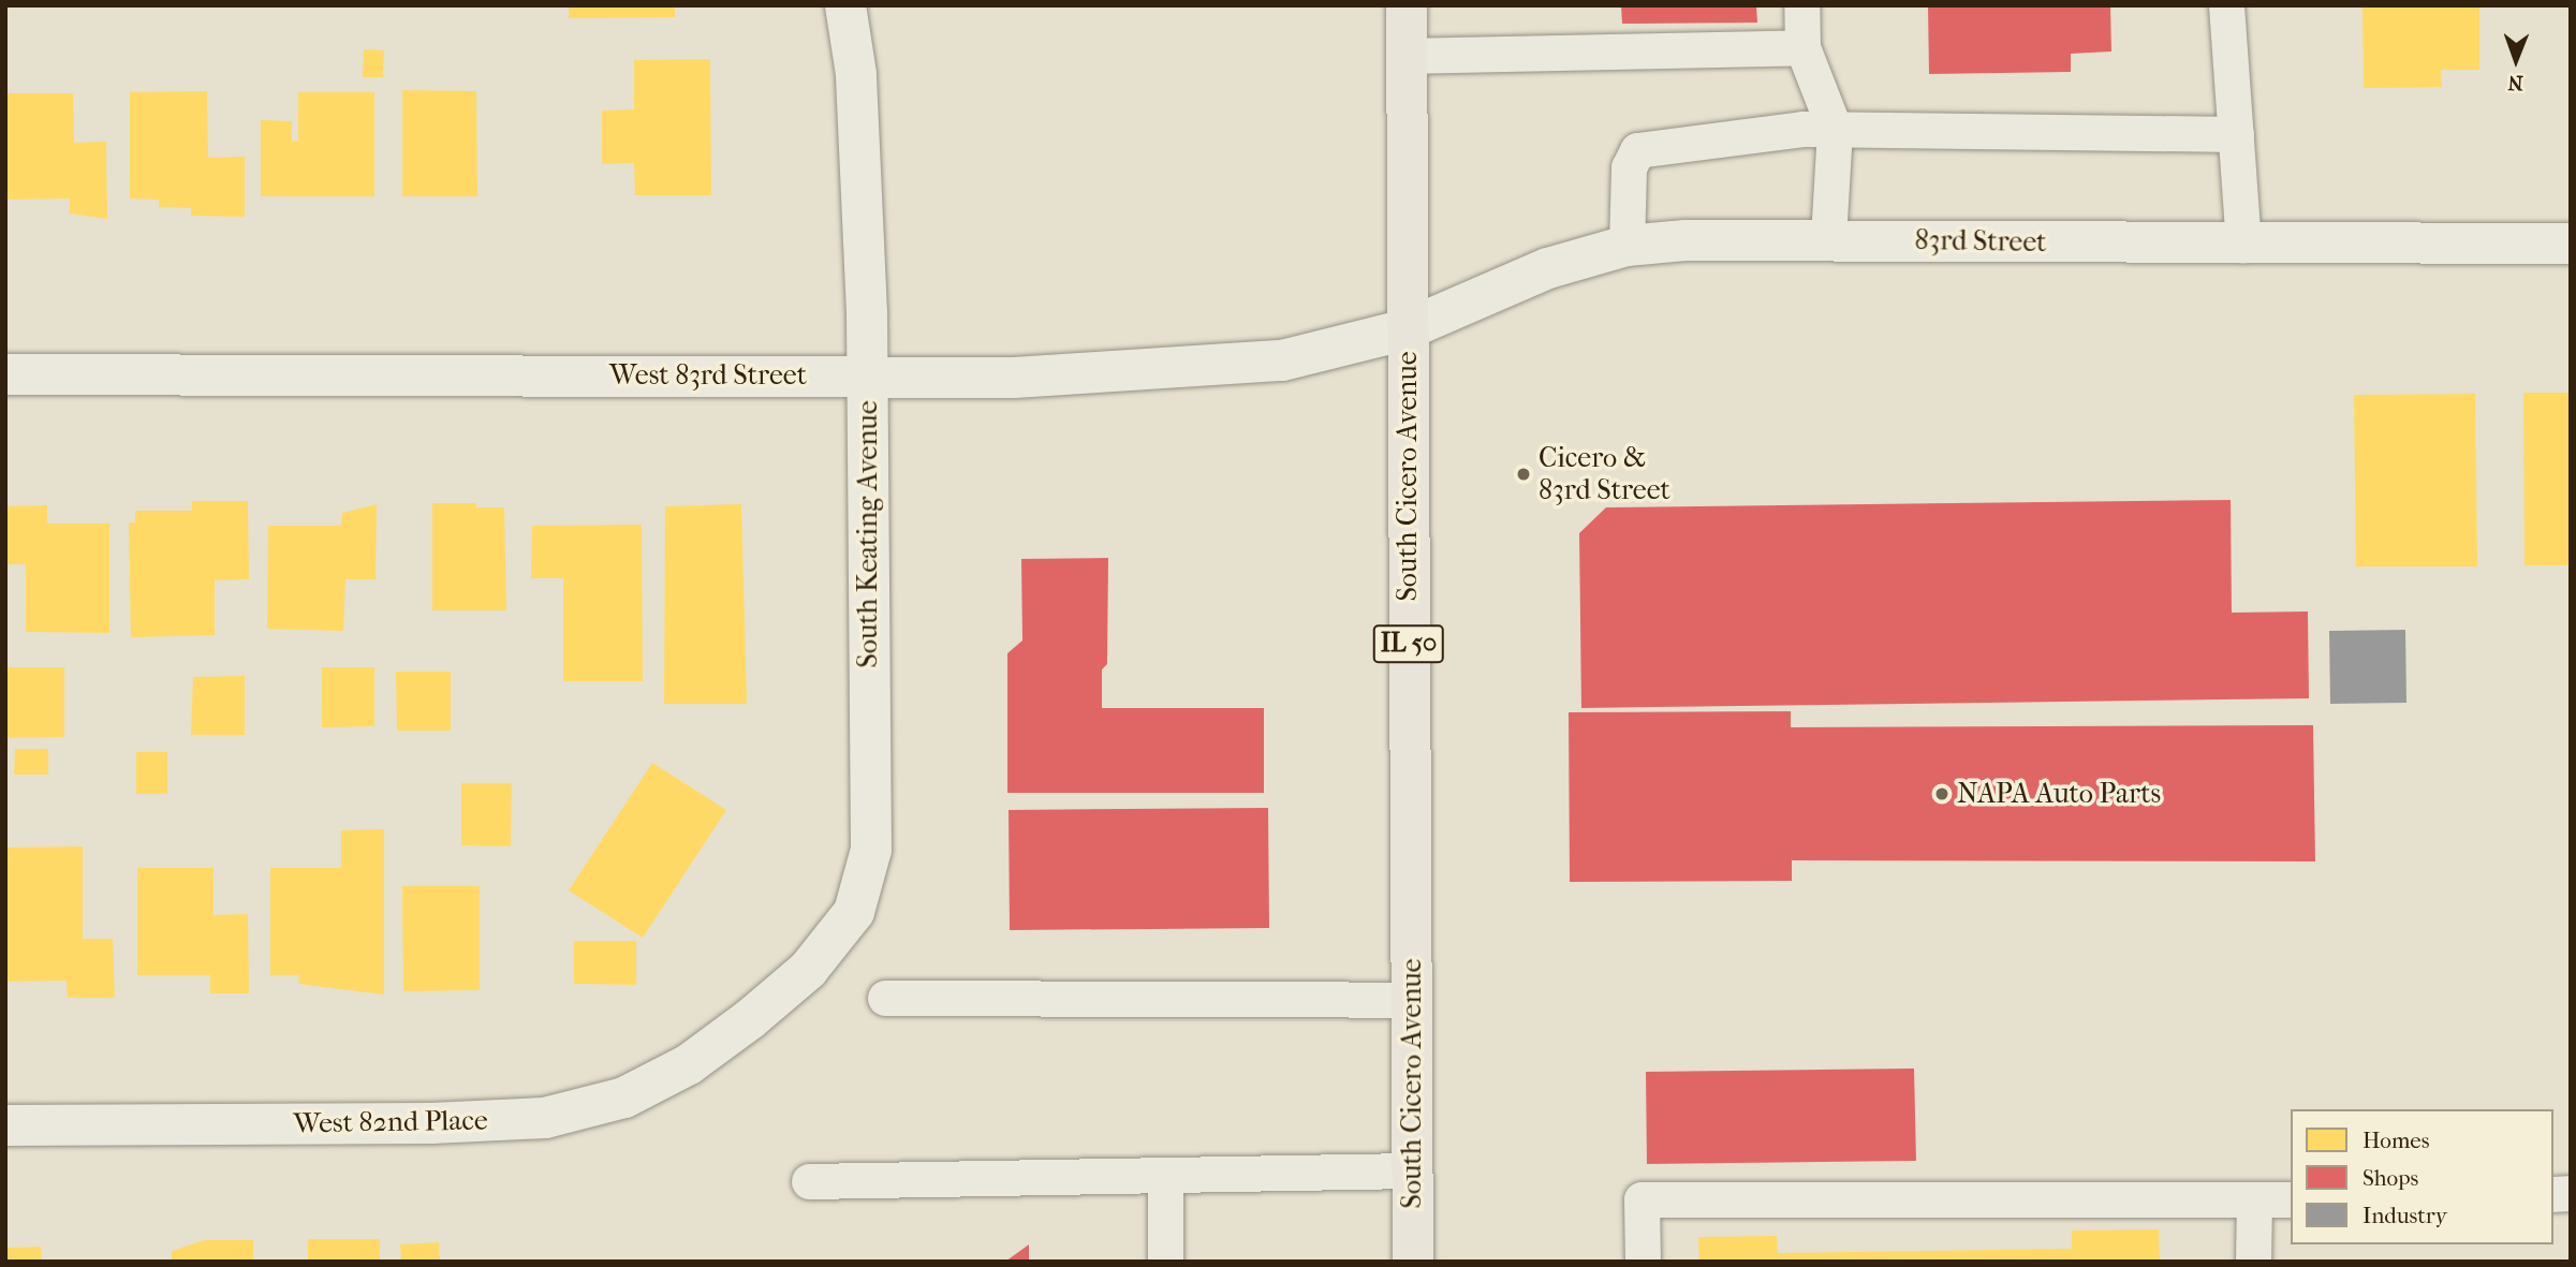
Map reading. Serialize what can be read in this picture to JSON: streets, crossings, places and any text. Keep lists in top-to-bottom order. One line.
{"streets":{"main road":["South Cicero Avenue","IL 50"],"street":["83rd Street","West 83rd Street","South Keating Avenue","West 82nd Place"]},"crossings":[["83rd Street","West 83rd Street"],["83rd Street","South Cicero Avenue"],["West 83rd Street","South Cicero Avenue"],["West 83rd Street","South Keating Avenue"],["South Keating Avenue","West 82nd Place"]],"places":["Cicero & 83rd Street","NAPA Auto Parts"],"legend":["Homes","Shops","Industry"],"north":"bottom"}
